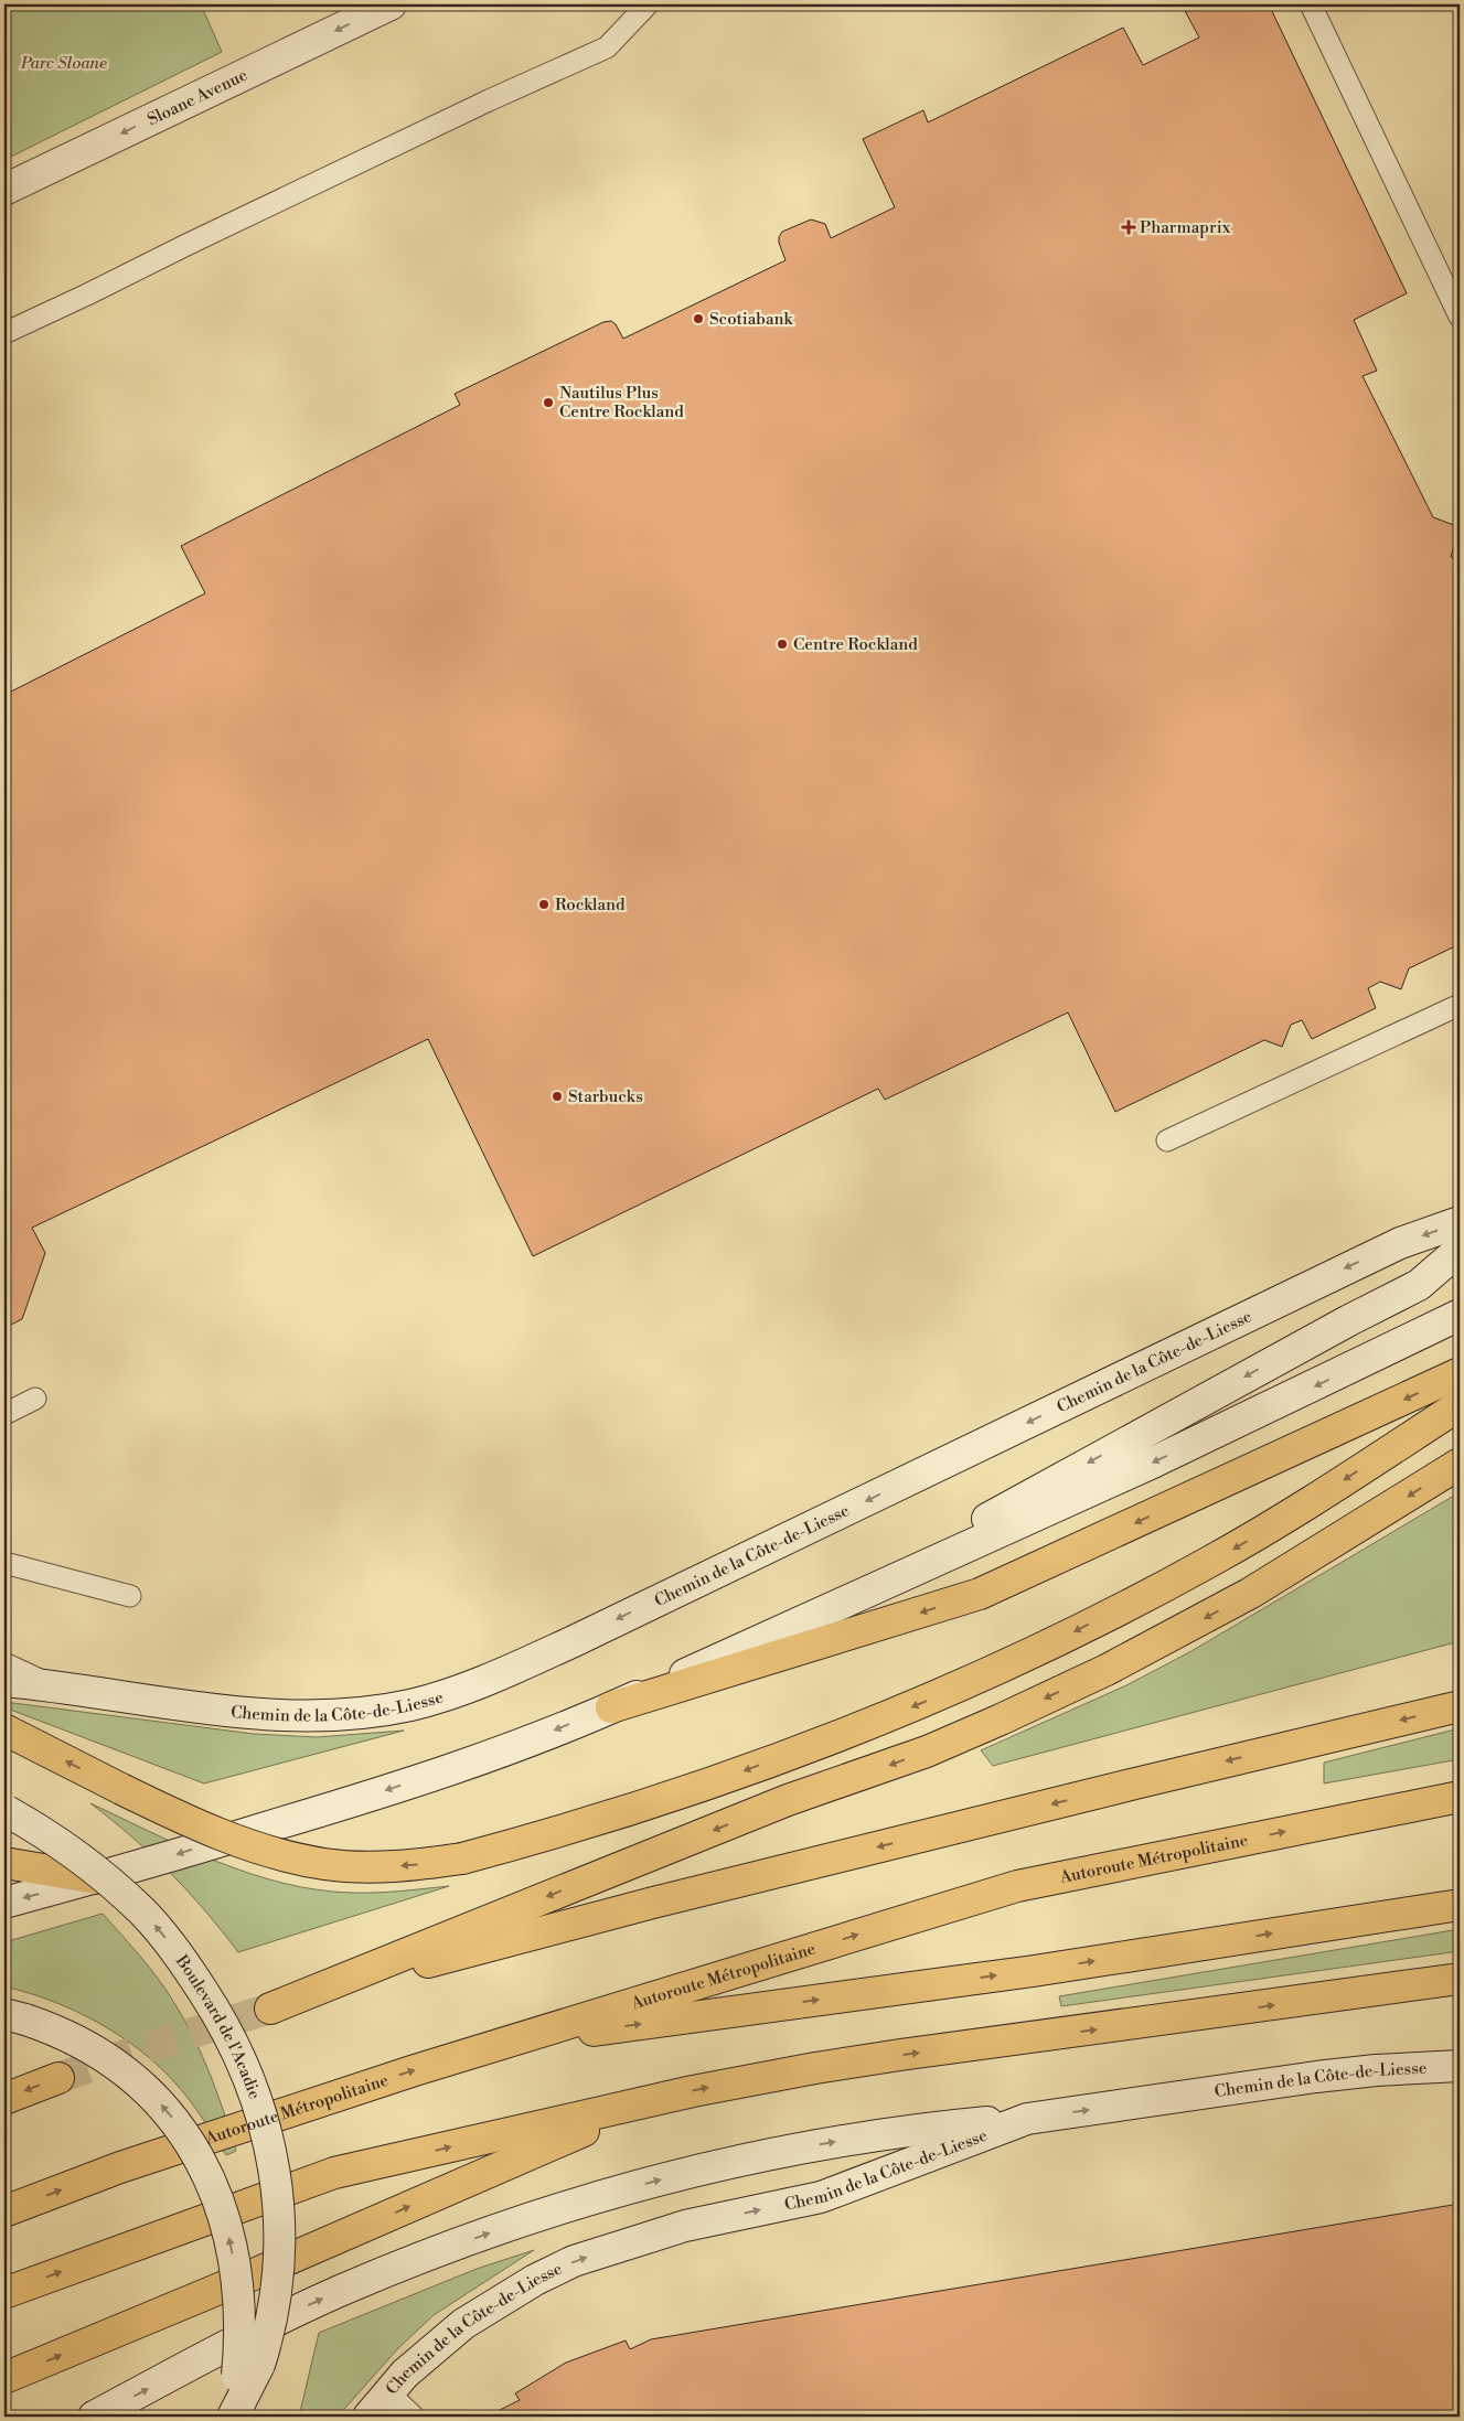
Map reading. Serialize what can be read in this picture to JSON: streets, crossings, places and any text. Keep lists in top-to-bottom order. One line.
{"streets":{"highway":["Autoroute Métropolitaine"],"main road":["Sloane Avenue","Chemin de la Côte-de-Liesse","Boulevard de l'Acadie"]},"one_way":["Sloane Avenue"],"parks":["Parc Sloane"],"places":{"health":["Pharmaprix"],"other":["Scotiabank","Nautilus Plus Centre Rockland","Centre Rockland","Rockland","Starbucks"]}}
